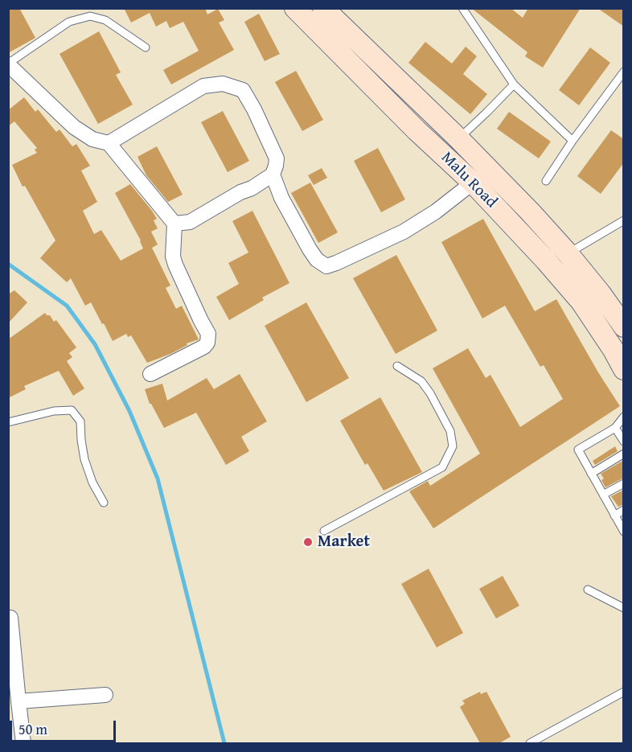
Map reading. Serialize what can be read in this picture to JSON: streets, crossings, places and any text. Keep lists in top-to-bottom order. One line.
{"streets":{"main road":["Malu Road"]},"places":["Market"],"scale_bar":"50 m"}
